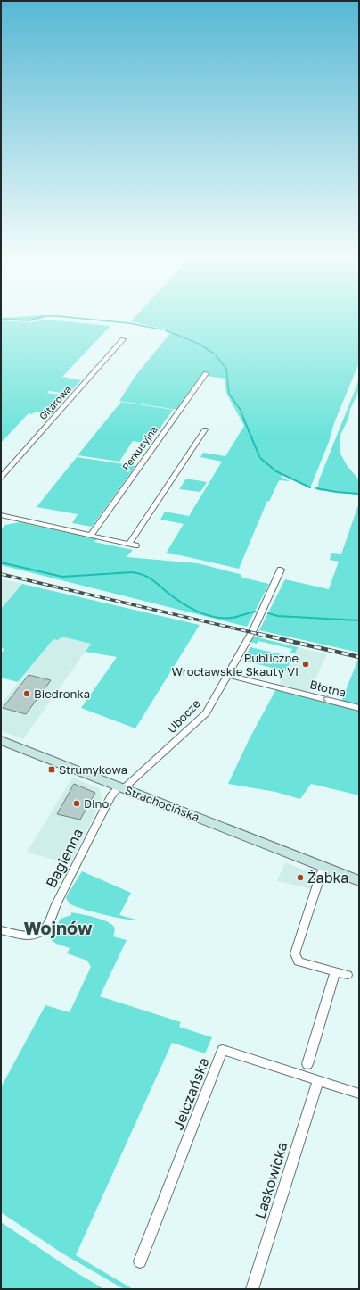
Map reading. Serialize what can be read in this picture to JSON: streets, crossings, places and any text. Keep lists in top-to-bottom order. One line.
{"streets":{"main road":["Strachocińska"],"street":["Gitarowa","Perkusyjna","Błotna","Ubocze","Bagienna","Jelczańska","Laskowicka"]},"crossings":[["Błotna","Ubocze"],["Ubocze","Strachocińska"],["Ubocze","Bagienna"],["Strachocińska","Bagienna"],["Jelczańska","Laskowicka"]],"one_way":["Błotna"],"districts":["Wojnów"],"places":{"other":["Publiczne Wrocławskie Skauty VI","Biedronka","Dino","Żabka"],"transit":["Strumykowa"]}}
